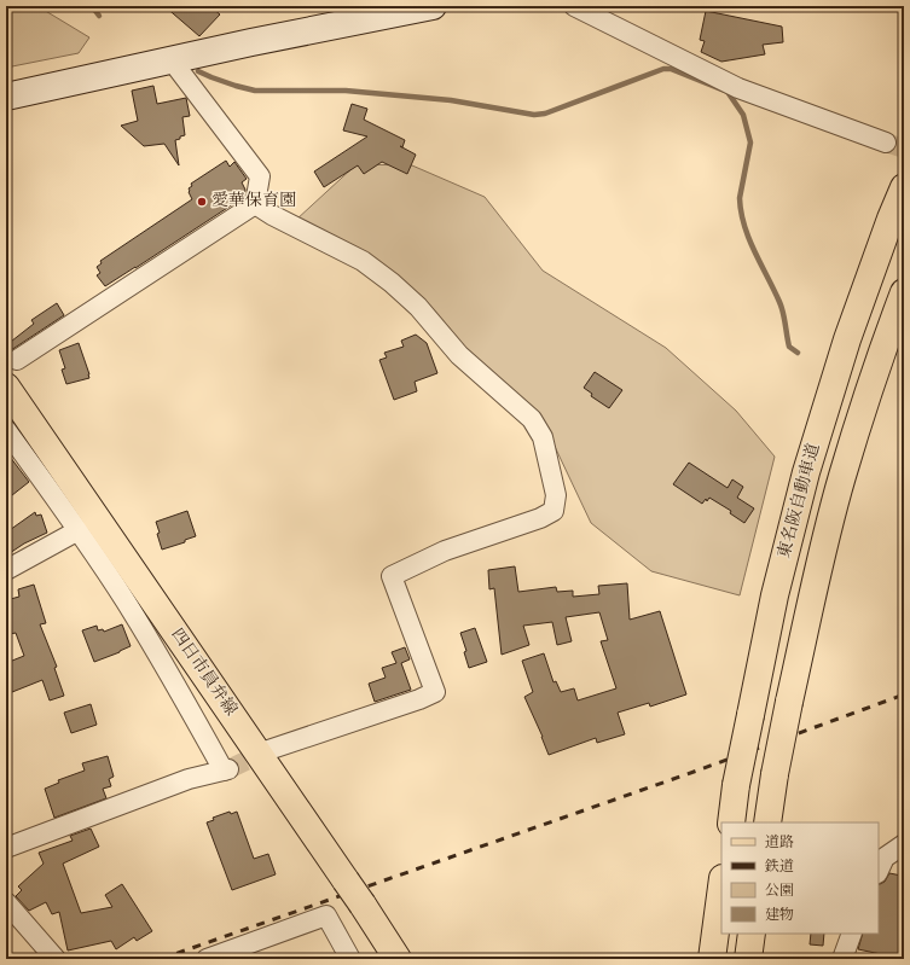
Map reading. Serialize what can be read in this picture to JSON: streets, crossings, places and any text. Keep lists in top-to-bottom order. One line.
{"streets":{"main road":["東名阪自動車道","四日市員弁線"]},"places":["愛華保育園"],"legend":["道路","鉄道","公園","建物"]}
